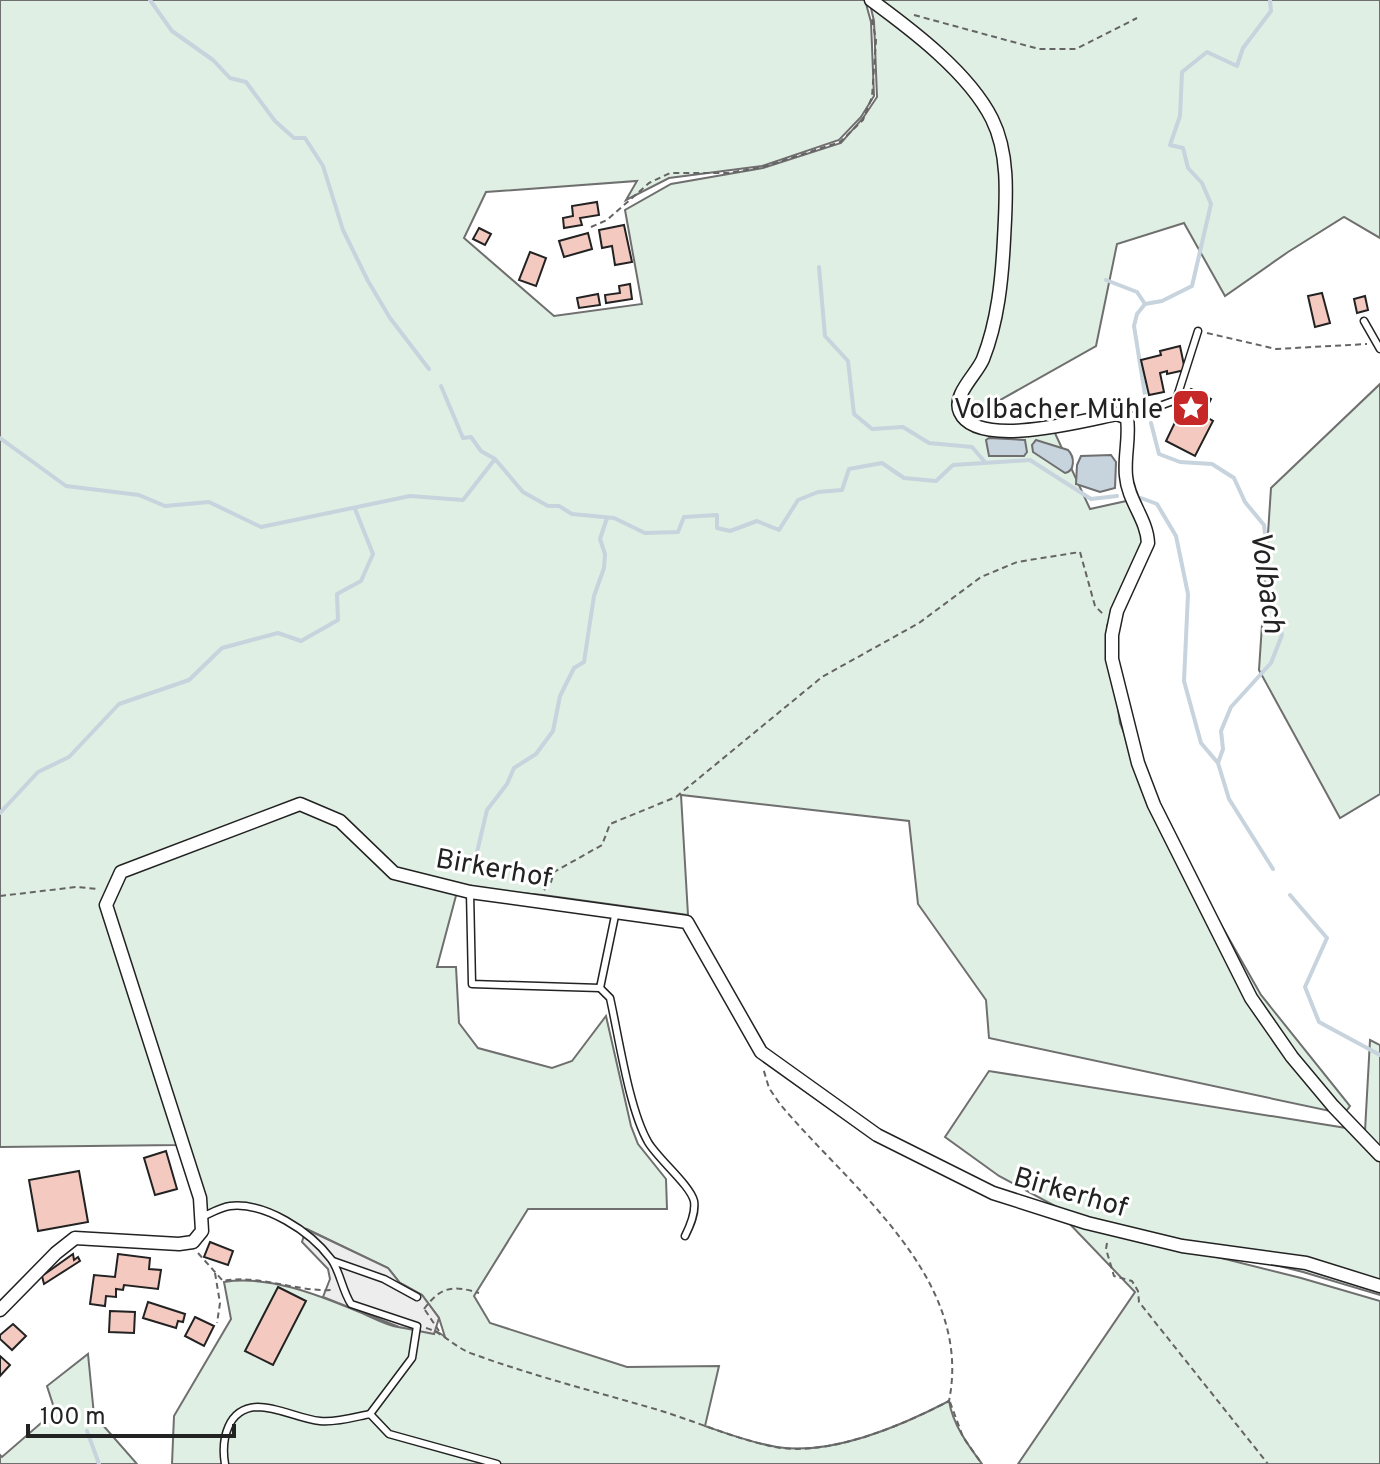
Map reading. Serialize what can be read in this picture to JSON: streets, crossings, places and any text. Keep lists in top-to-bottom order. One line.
{"streets":{"street":["Birkerhof"]},"water":["Volbach"],"places":{"place":["Volbacher Mühle"]},"scale_bar":"100 m"}
